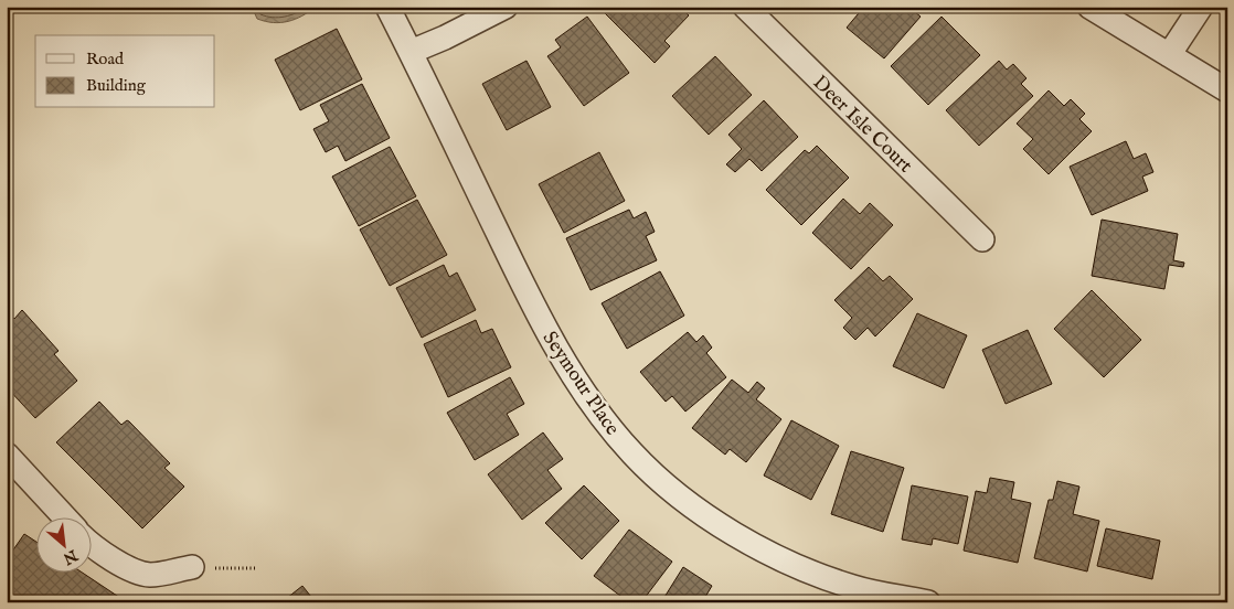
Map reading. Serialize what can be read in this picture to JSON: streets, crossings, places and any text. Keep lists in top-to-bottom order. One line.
{"streets":{"street":["Deer Isle Court","Seymour Place"]},"legend":["Road","Building"],"north":"bottom right"}
